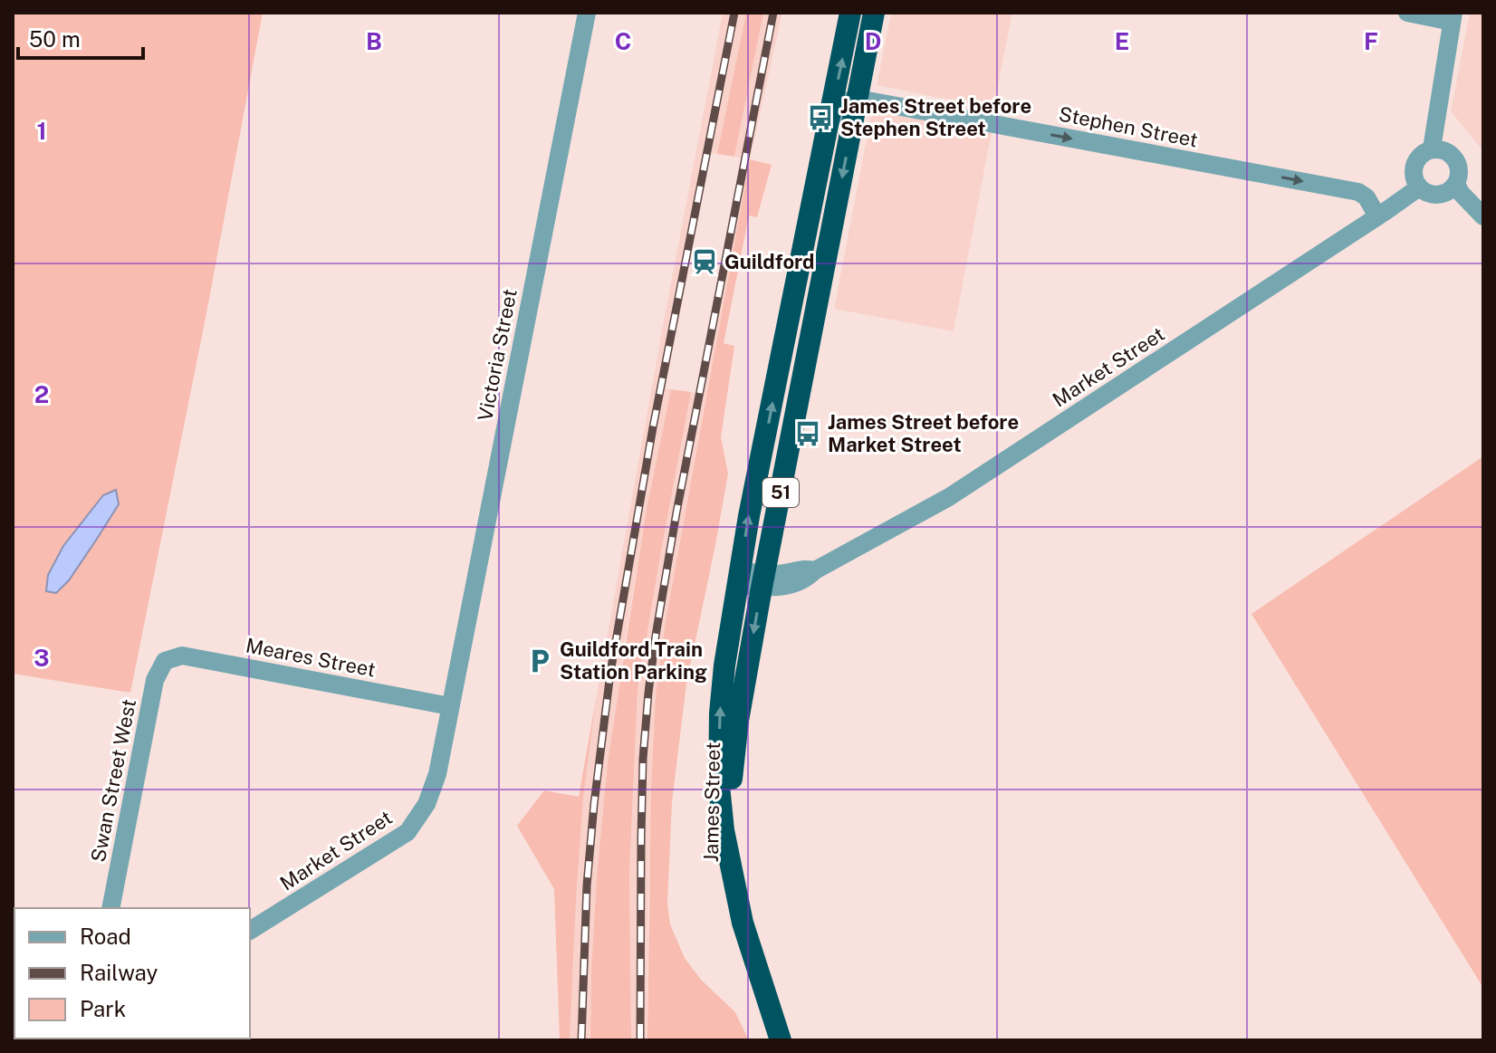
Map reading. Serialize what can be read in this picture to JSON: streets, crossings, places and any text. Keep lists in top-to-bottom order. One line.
{"streets":{"highway":["51","James Street"],"street":["Stephen Street","Victoria Street","Market Street","Meares Street","Swan Street West"]},"crossings":[["Stephen Street","Market Street"],["Stephen Street","James Street"],["Victoria Street","Market Street"],["Victoria Street","Meares Street"],["Market Street","Meares Street"],["Market Street","James Street"],["51","James Street"],["Meares Street","Swan Street West"]],"one_way":["Stephen Street"],"places":{"bus stop":["James Street before Stephen Street","James Street before Market Street"],"station":["Guildford"],"parking":["Guildford Train Station Parking"]},"legend":["Road","Railway","Park"],"scale_bar":"50 m","grid":{"columns":["B","C","D","E","F"],"rows":["1","2","3"]}}
